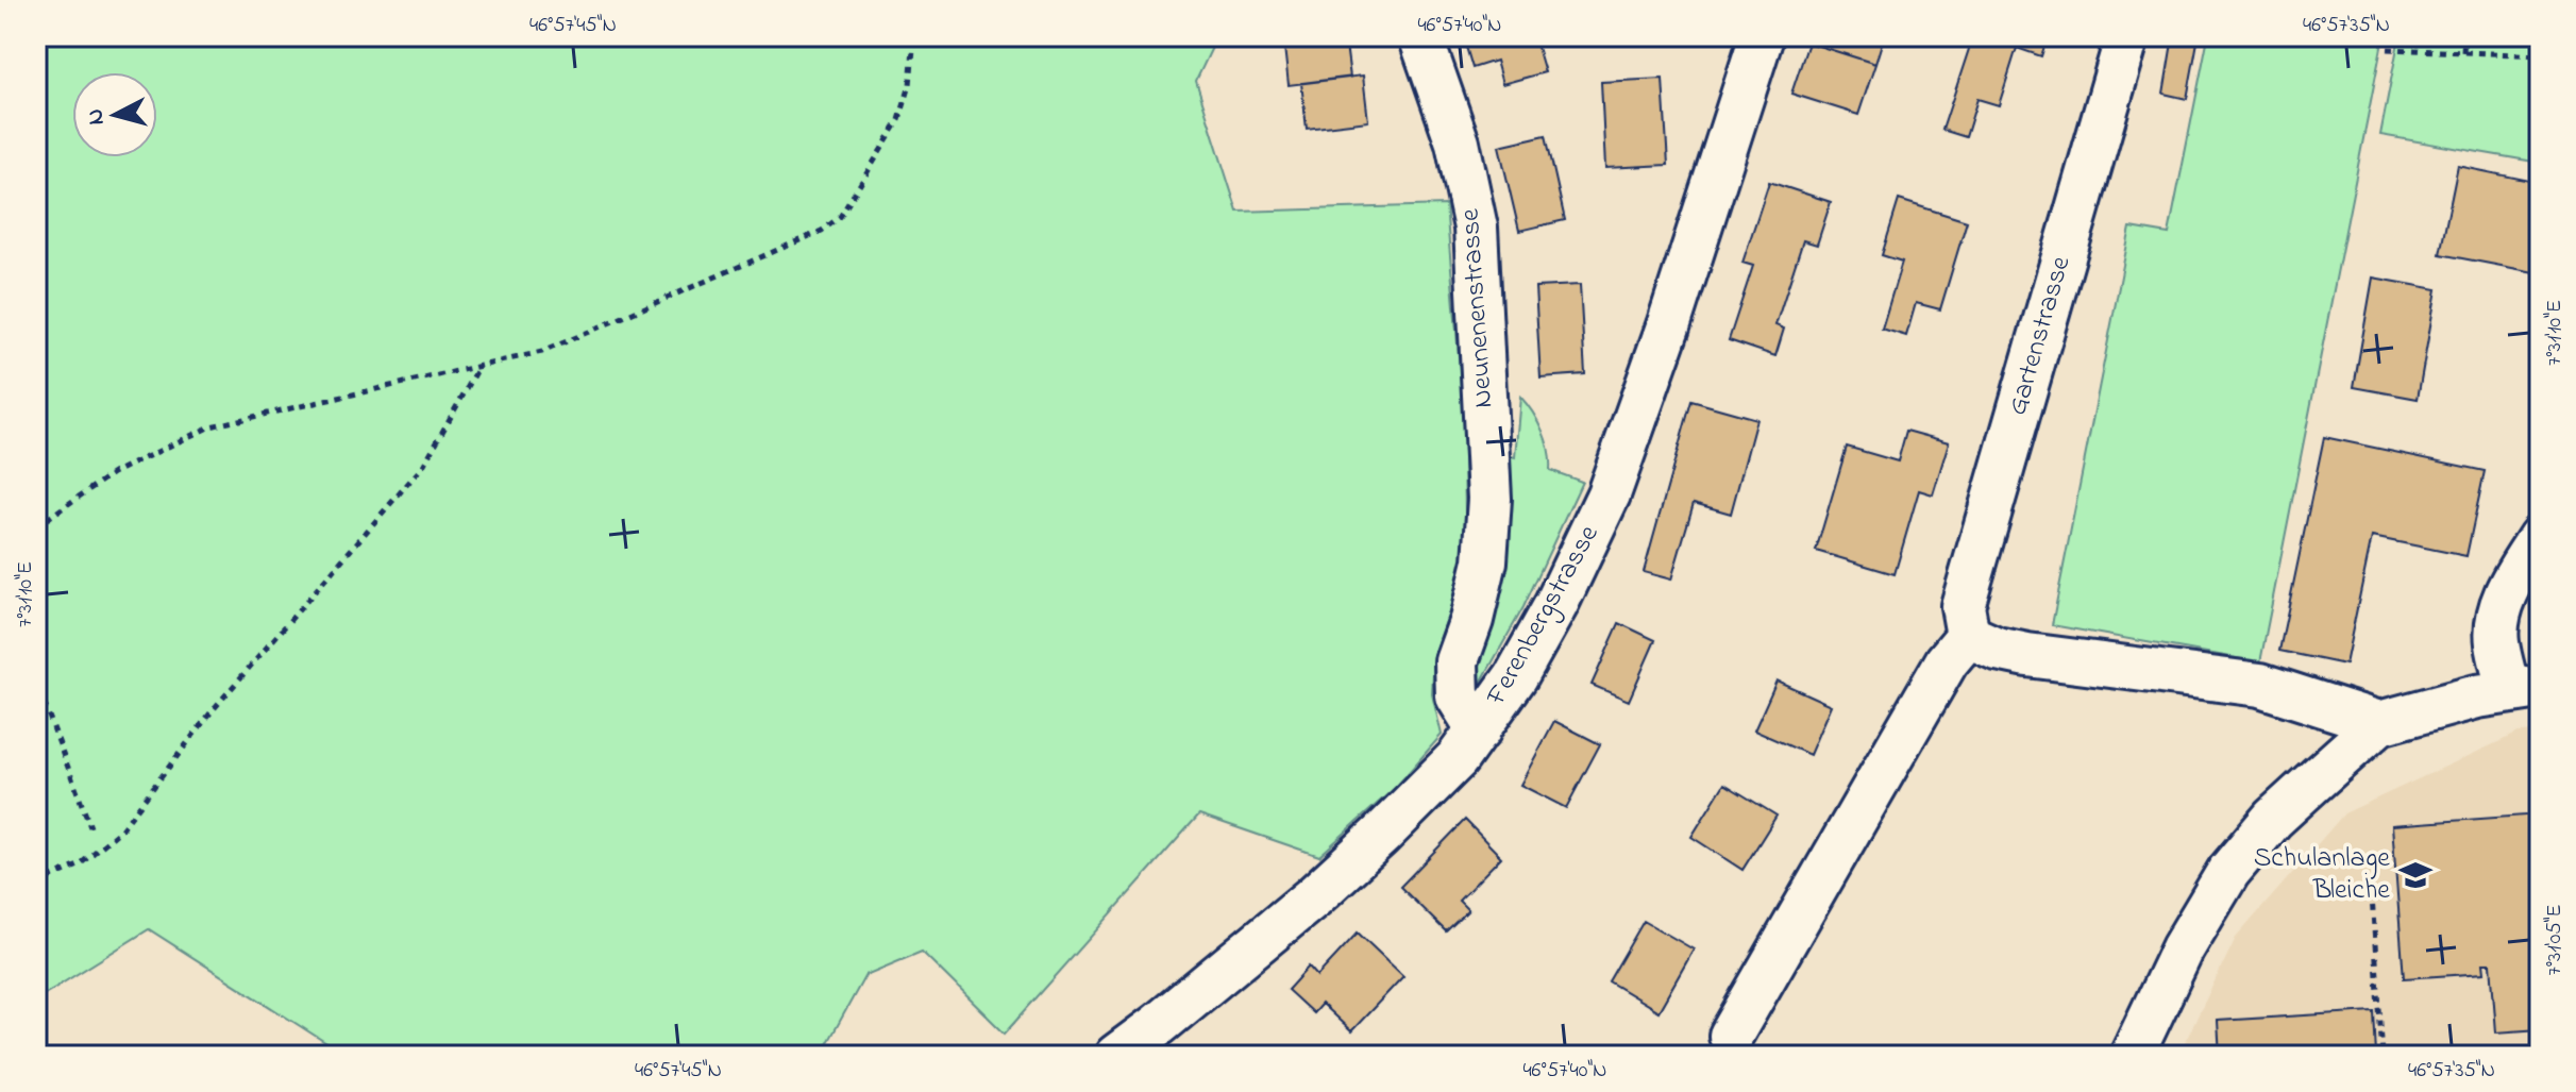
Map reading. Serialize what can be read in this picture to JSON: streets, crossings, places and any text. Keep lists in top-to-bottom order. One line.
{"streets":{"street":["Neunenenstrasse","Gartenstrasse","Ferenbergstrasse"]},"crossings":[["Neunenenstrasse","Ferenbergstrasse"]],"places":{"school or university":["Schulanlage Bleiche"]},"north":"left","coordinates":["46°57'45\"N","46°57'40\"N","46°57'35\"N","7°31'10\"E","7°31'05\"E"]}
